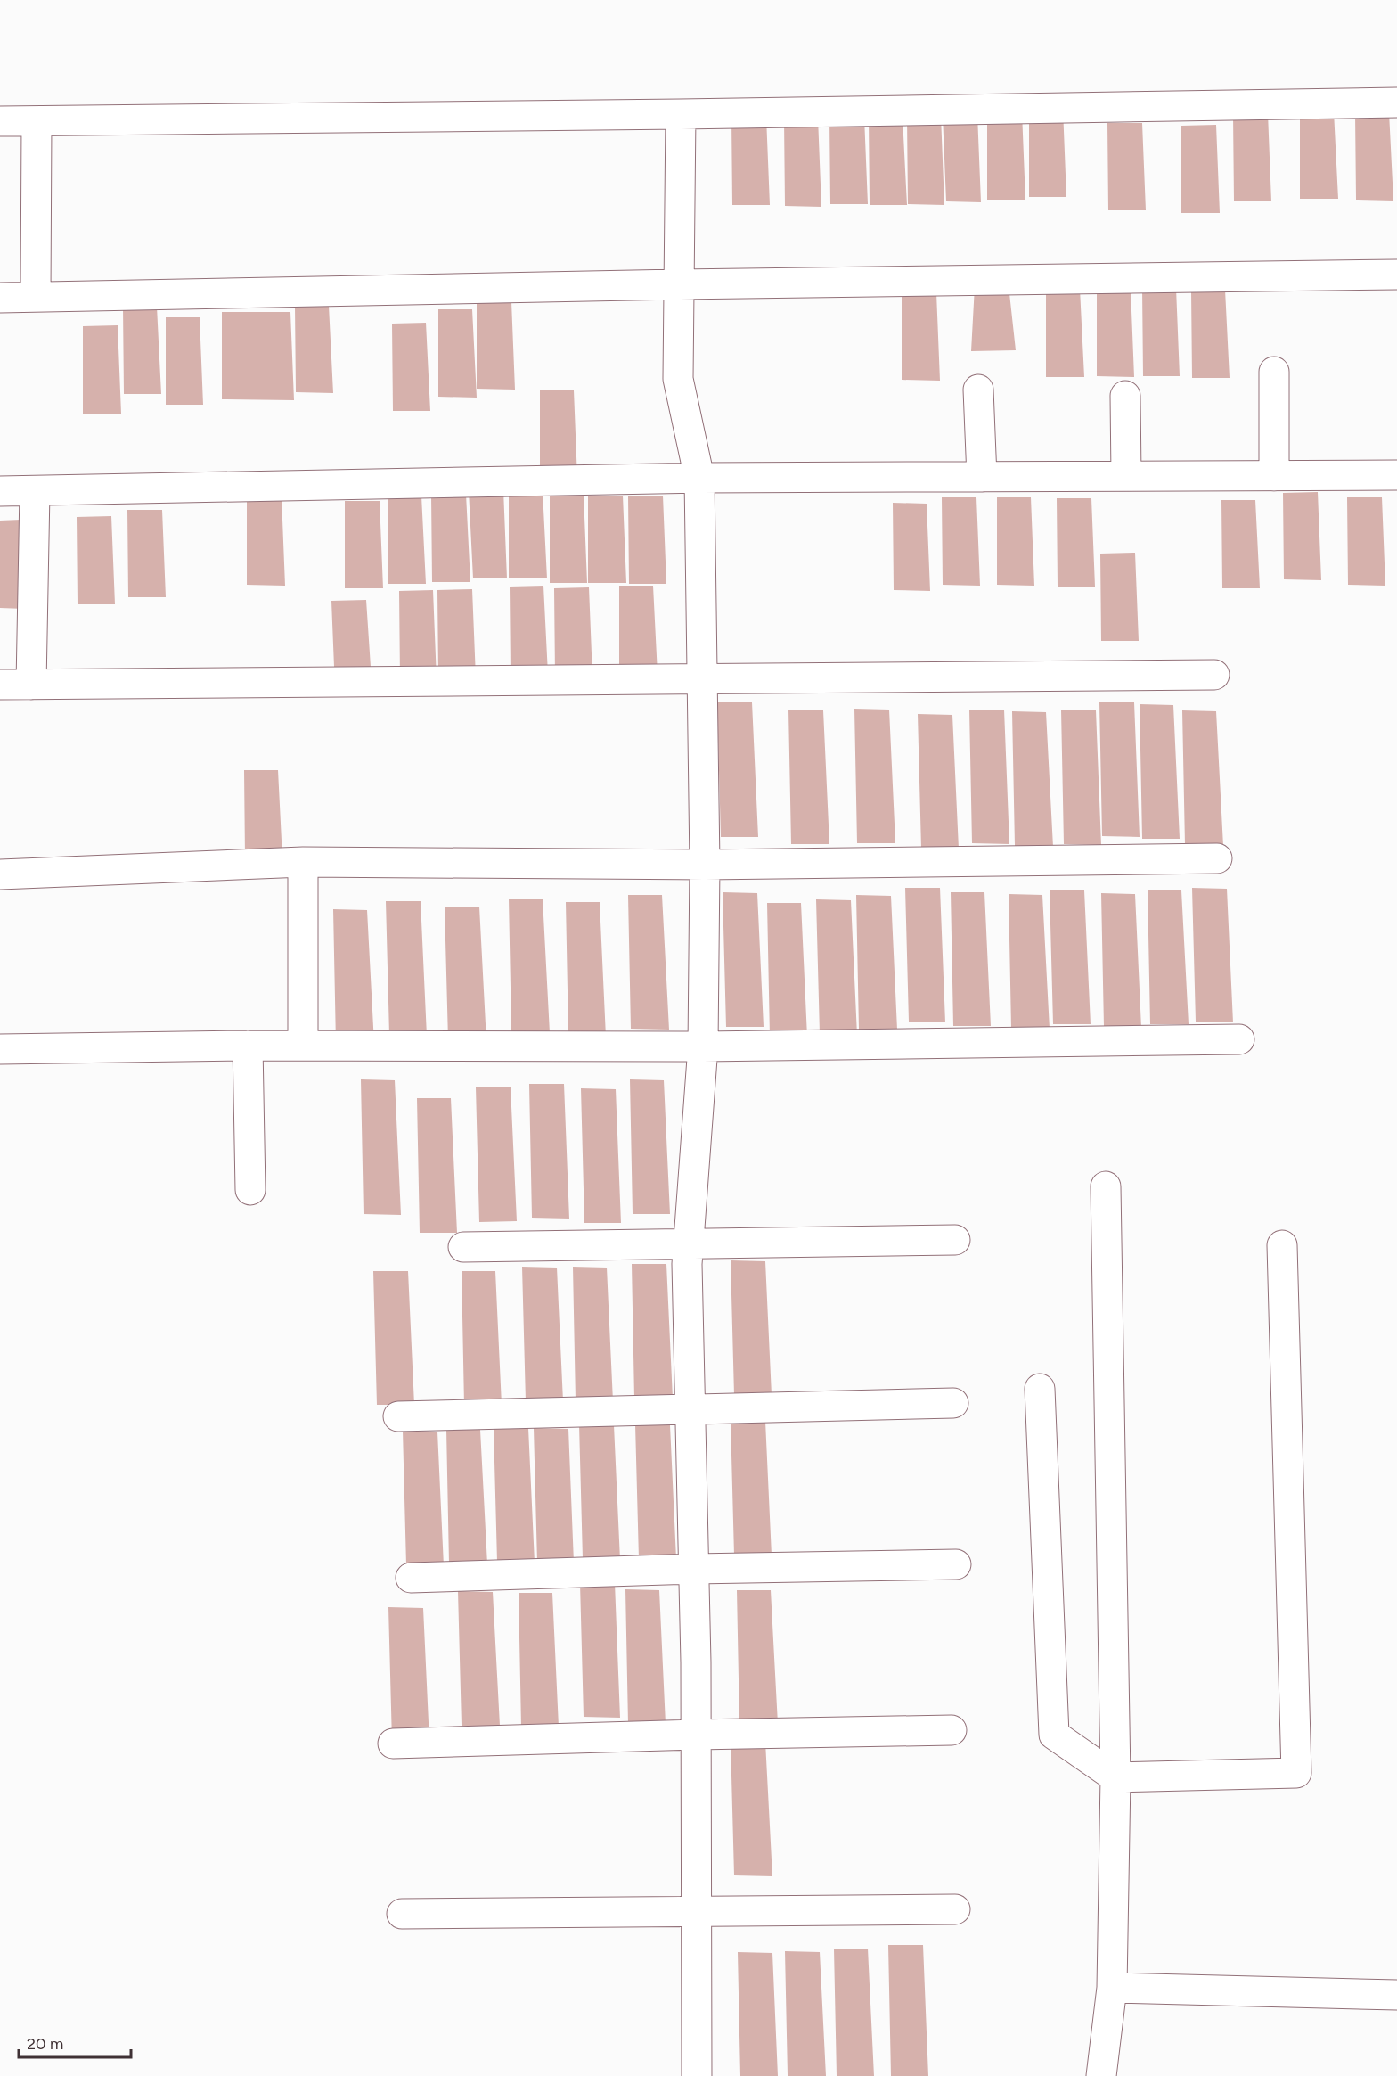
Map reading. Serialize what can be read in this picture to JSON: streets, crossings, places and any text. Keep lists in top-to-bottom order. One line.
{"scale_bar":"20 m"}
